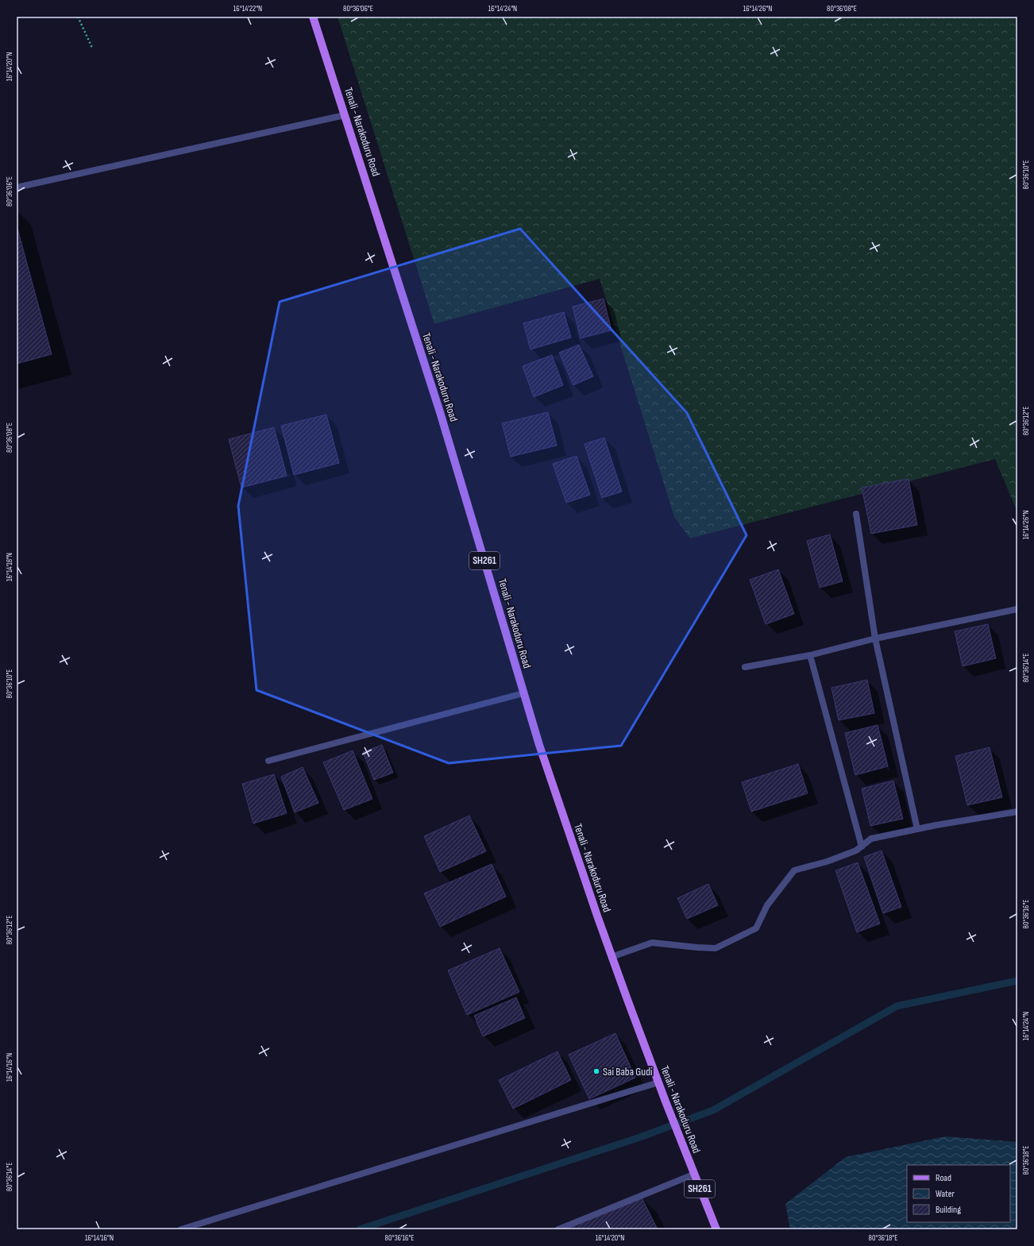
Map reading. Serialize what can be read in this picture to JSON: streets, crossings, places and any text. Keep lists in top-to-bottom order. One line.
{"streets":{"main road":["Tenali - Narakoduru Road","SH261"]},"places":["Sai Baba Gudi"],"legend":["Road","Water","Building"],"coordinates":["16°14'22\"N","80°36'06\"E","16°14'24\"N","16°14'26\"N","80°36'08\"E","16°14'20\"N","80°36'10\"E","80°36'12\"E","16°14'18\"N","80°36'14\"E","80°36'16\"E","16°14'16\"N","80°36'18\"E"]}
